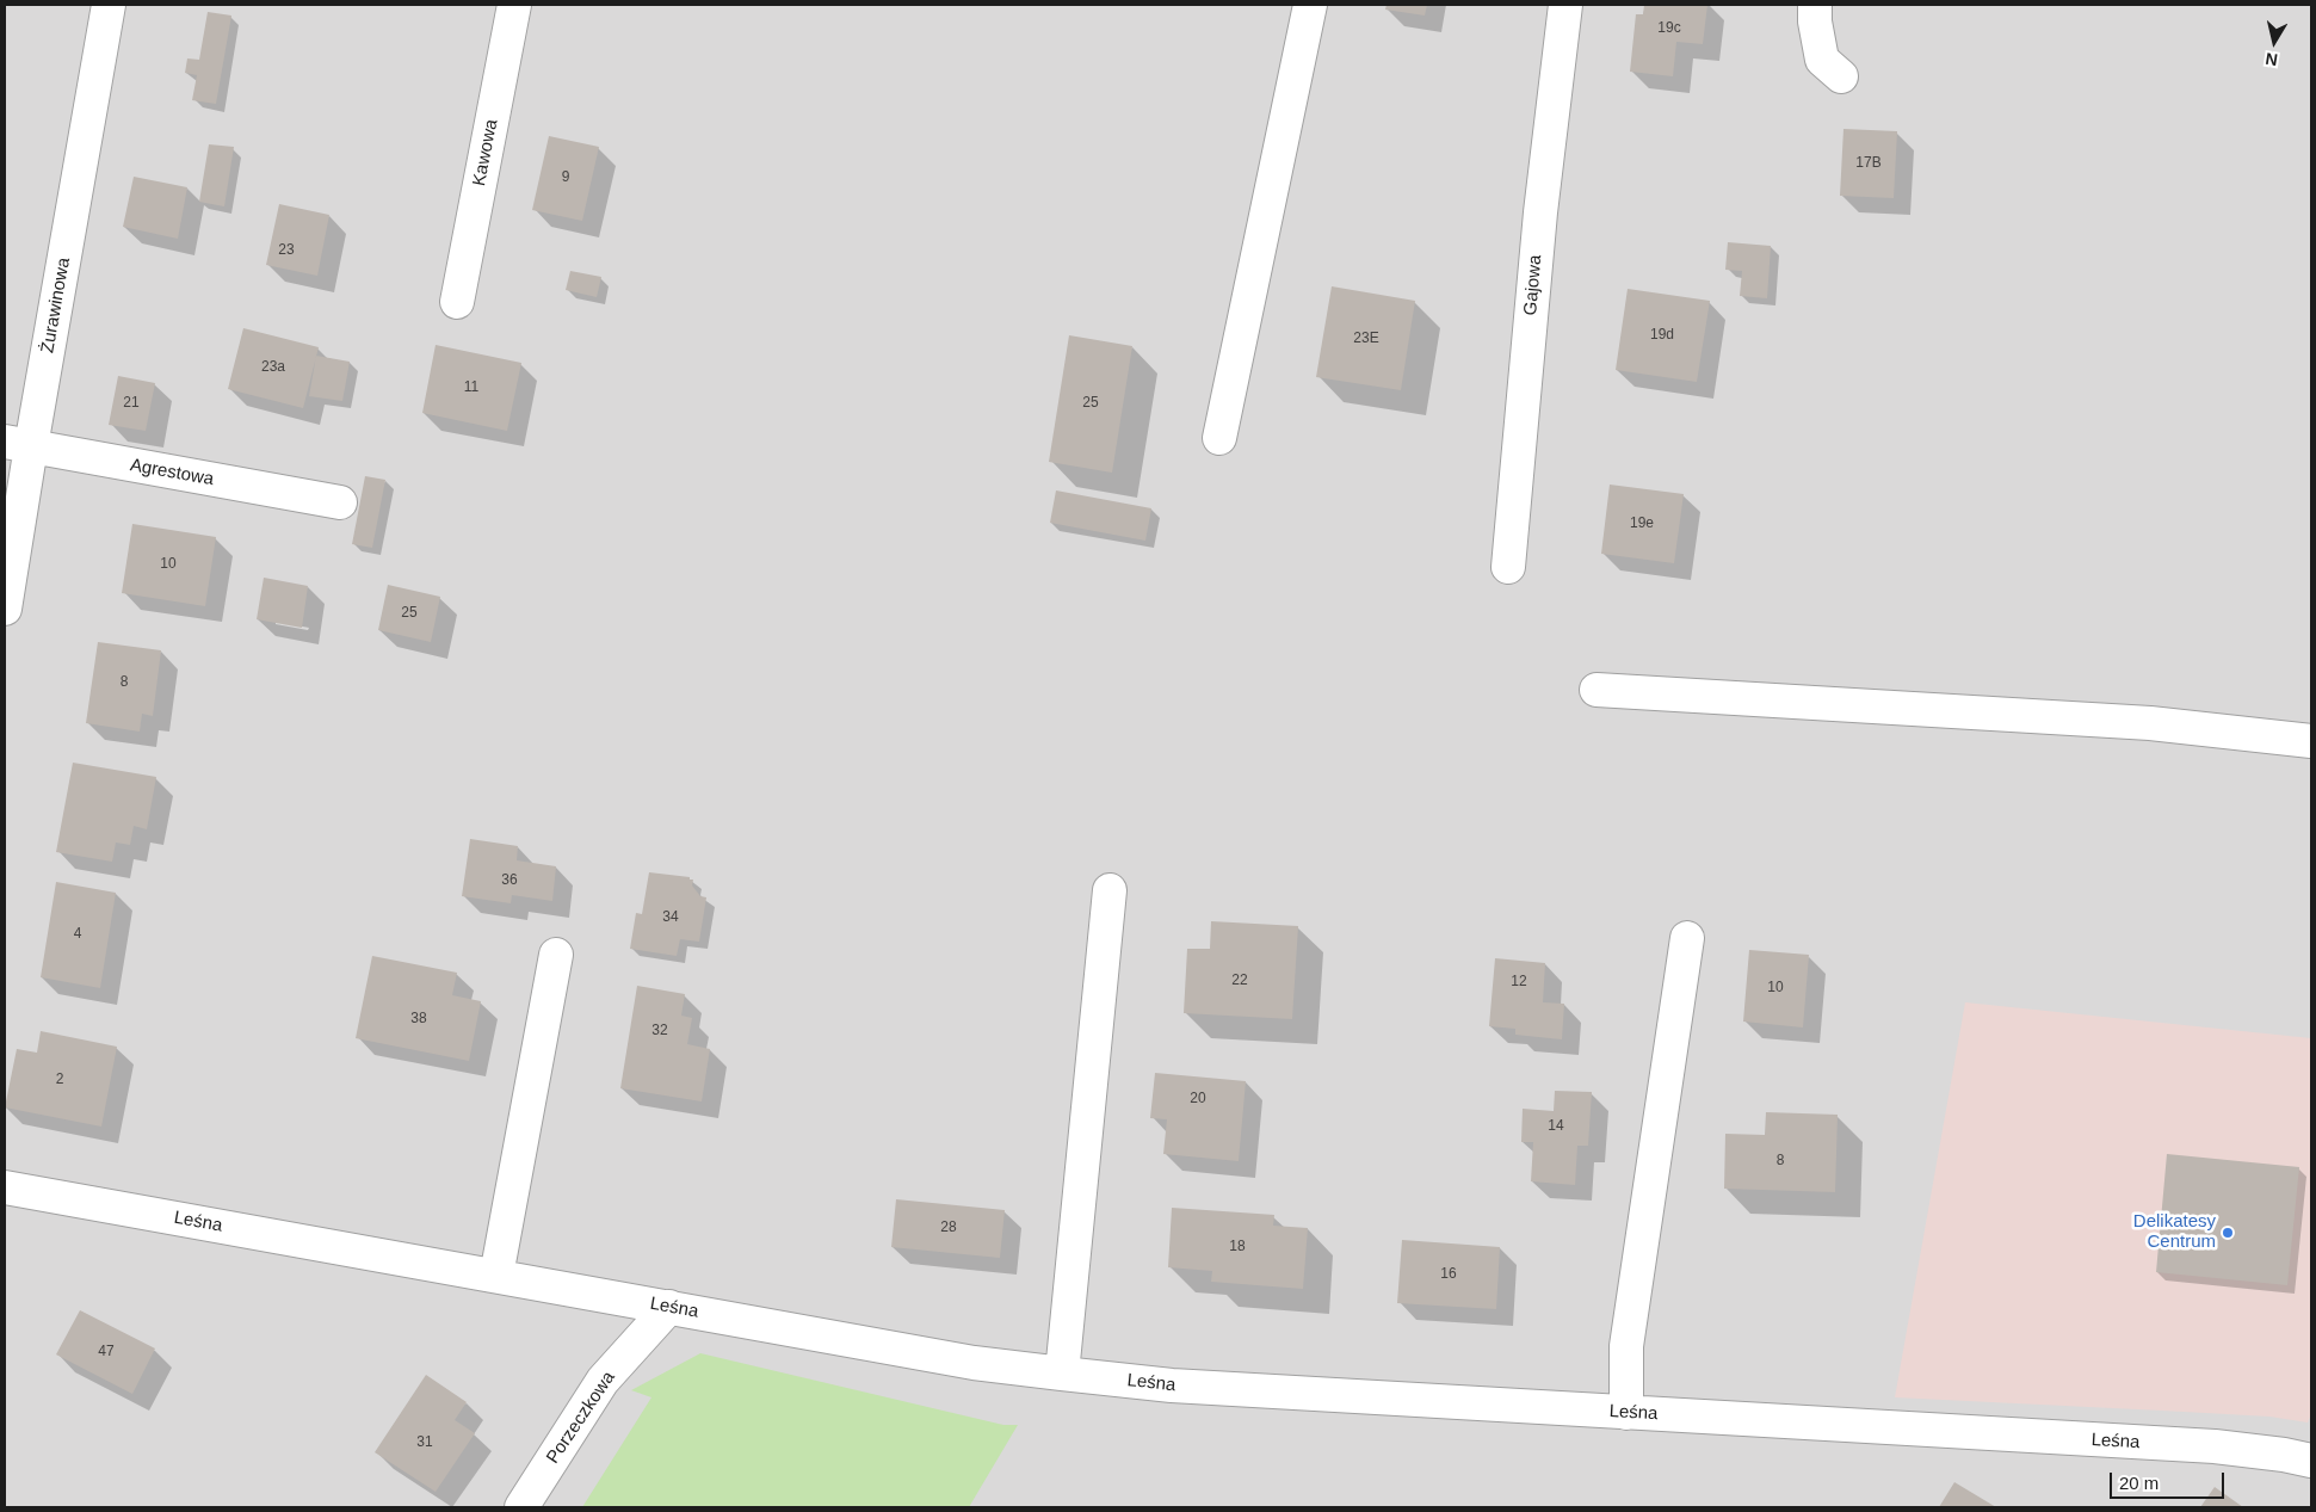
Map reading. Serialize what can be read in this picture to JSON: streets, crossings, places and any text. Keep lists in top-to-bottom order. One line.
{"streets":{"street":["Kawowa","Gajowa","Żurawinowa","Agrestowa","Leśna","Porzeczkowa"]},"crossings":[["Żurawinowa","Agrestowa"],["Leśna","Porzeczkowa"]],"places":["Delikatesy Centrum"],"house_numbers":["19c","17B","9","23","19d","23E","23a","11","21","25","19e","10","25","8","36","34","4","22","12","10","38","32","2","20","14","8","28","18","16","47","31"],"scale_bar":"20 m","north":"bottom"}
